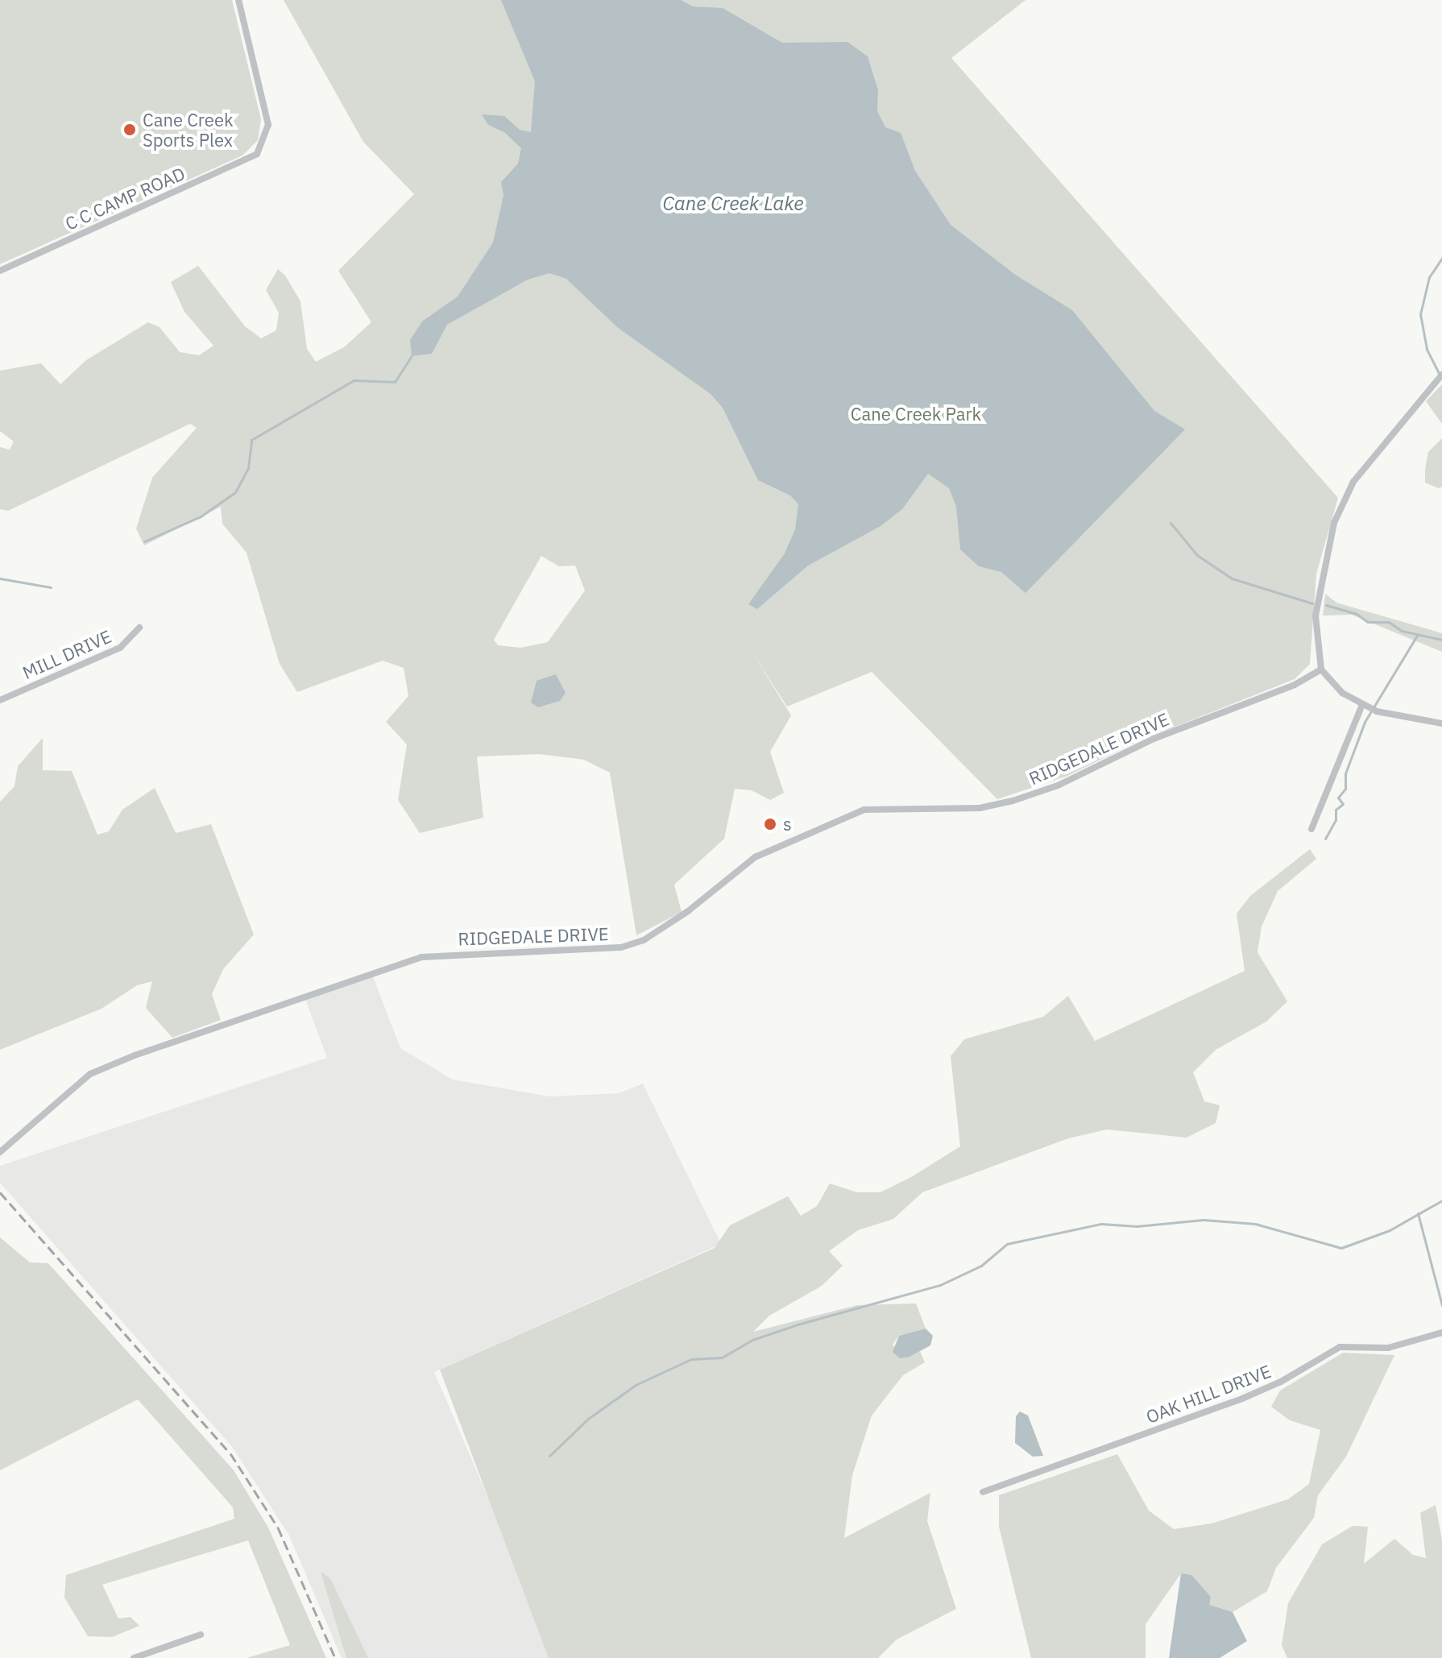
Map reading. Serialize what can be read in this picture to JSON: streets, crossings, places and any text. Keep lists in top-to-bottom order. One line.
{"streets":{"street":["C C CAMP ROAD","MILL DRIVE","RIDGEDALE DRIVE","OAK HILL DRIVE"]},"water":["Cane Creek Lake"],"parks":["Cane Creek Park"],"places":["Cane Creek Sports Plex","s"]}
